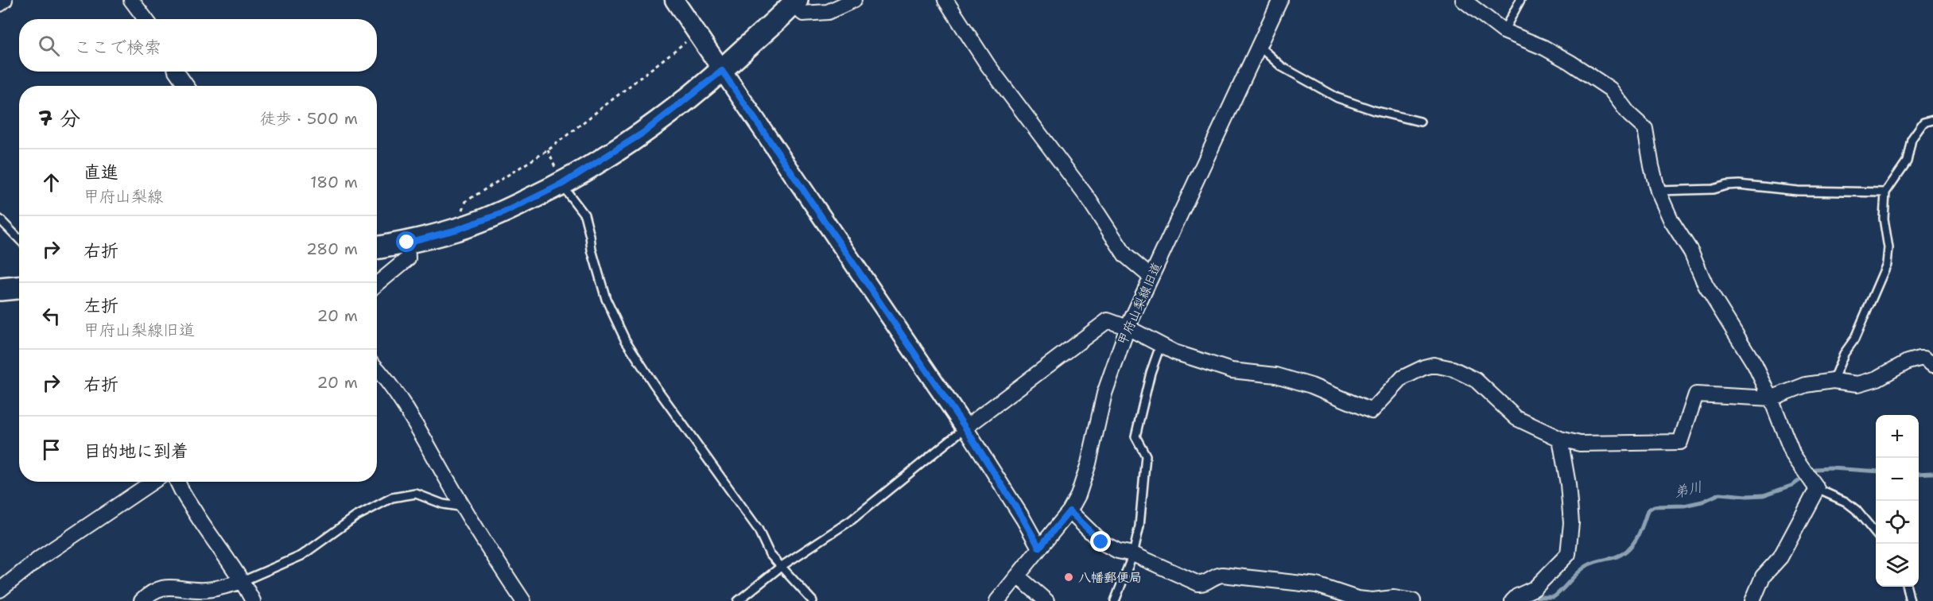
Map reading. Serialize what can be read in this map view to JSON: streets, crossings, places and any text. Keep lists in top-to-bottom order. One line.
{"streets":{"street":["甲府山梨線旧道"]},"water":["弟川"],"places":["八幡郵便局"],"page":{"search":"ここで検索","heading":["7 分","徒歩 · 500 m"],"list":[["直進","甲府山梨線","180 m"],["右折","280 m"],["左折","甲府山梨線旧道","20 m"],["右折","20 m"],"目的地に到着"],"map_buttons":["+","−"]}}
